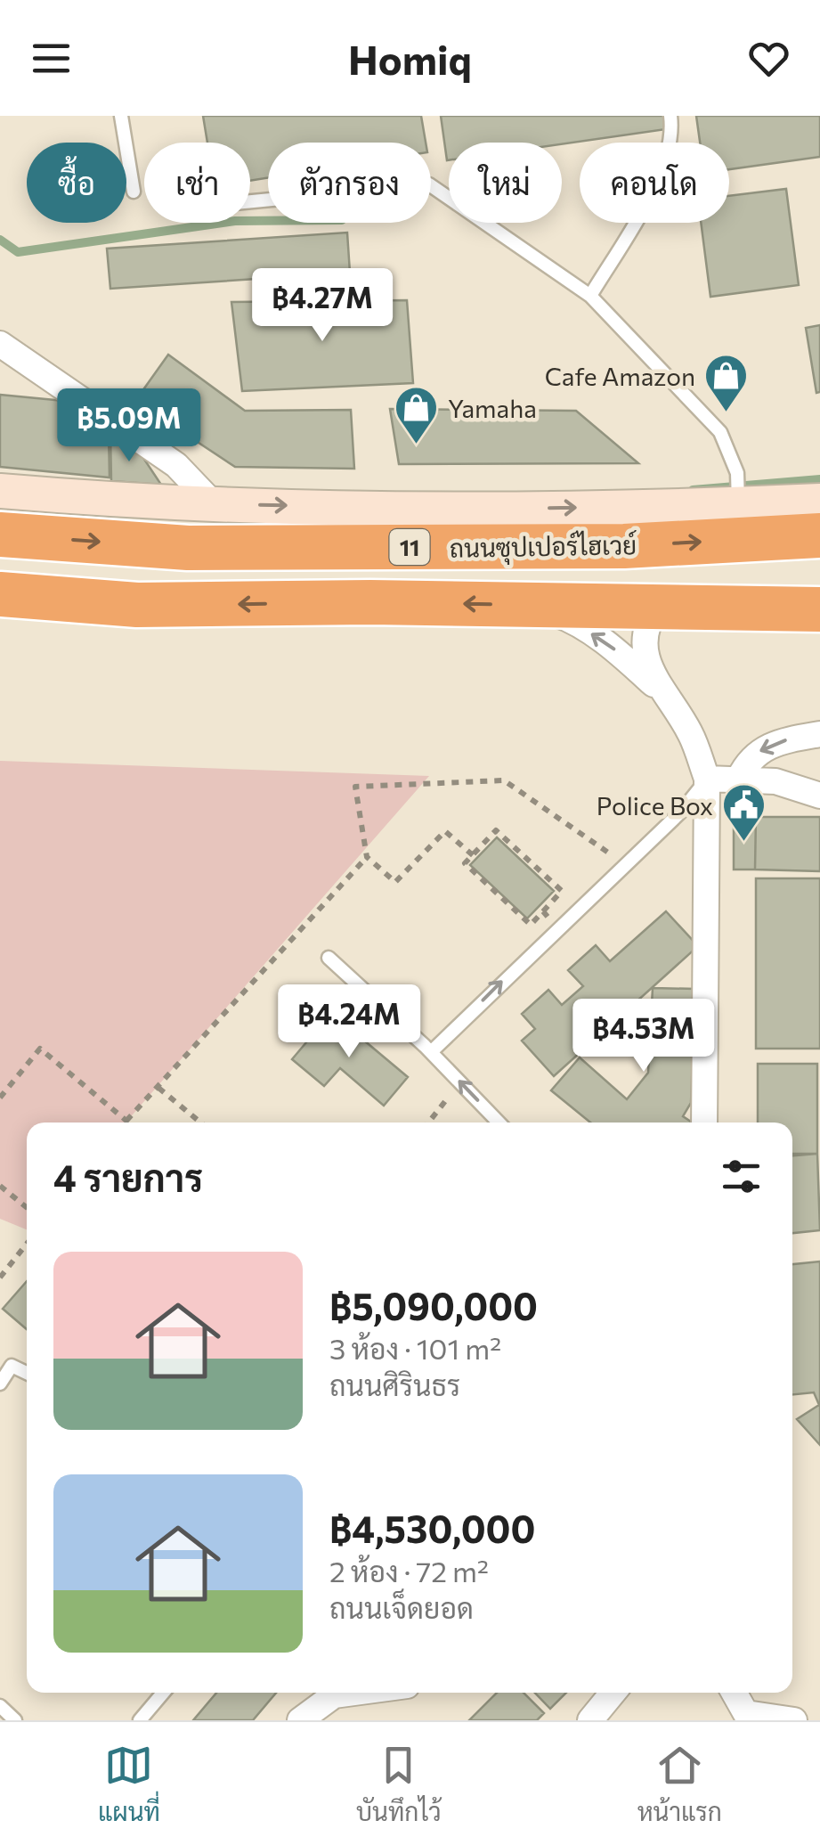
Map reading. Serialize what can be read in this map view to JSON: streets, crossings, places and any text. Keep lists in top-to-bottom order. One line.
{"streets":{"highway":["ถนนซุปเปอร์ไฮเวย์","11"]},"places":{"shop":["Cafe Amazon","Yamaha"],"public building":["Police Box"]},"page":{"header":"Homiq","chip":["ซื้อ","เช่า","ตัวกรอง","ใหม่","คอนโด"],"price":["฿4.27M","฿5.09M","฿4.24M","฿4.53M"],"heading":"4 รายการ","list":[{"name":"฿5,090,000","note":"3 ห้อง · 101 m² · ถนนศิรินธร"},{"name":"฿4,530,000","note":"2 ห้อง · 72 m² · ถนนเจ็ดยอด"}],"tabs":["แผนที่","บันทึกไว้","หน้าแรก"]}}
